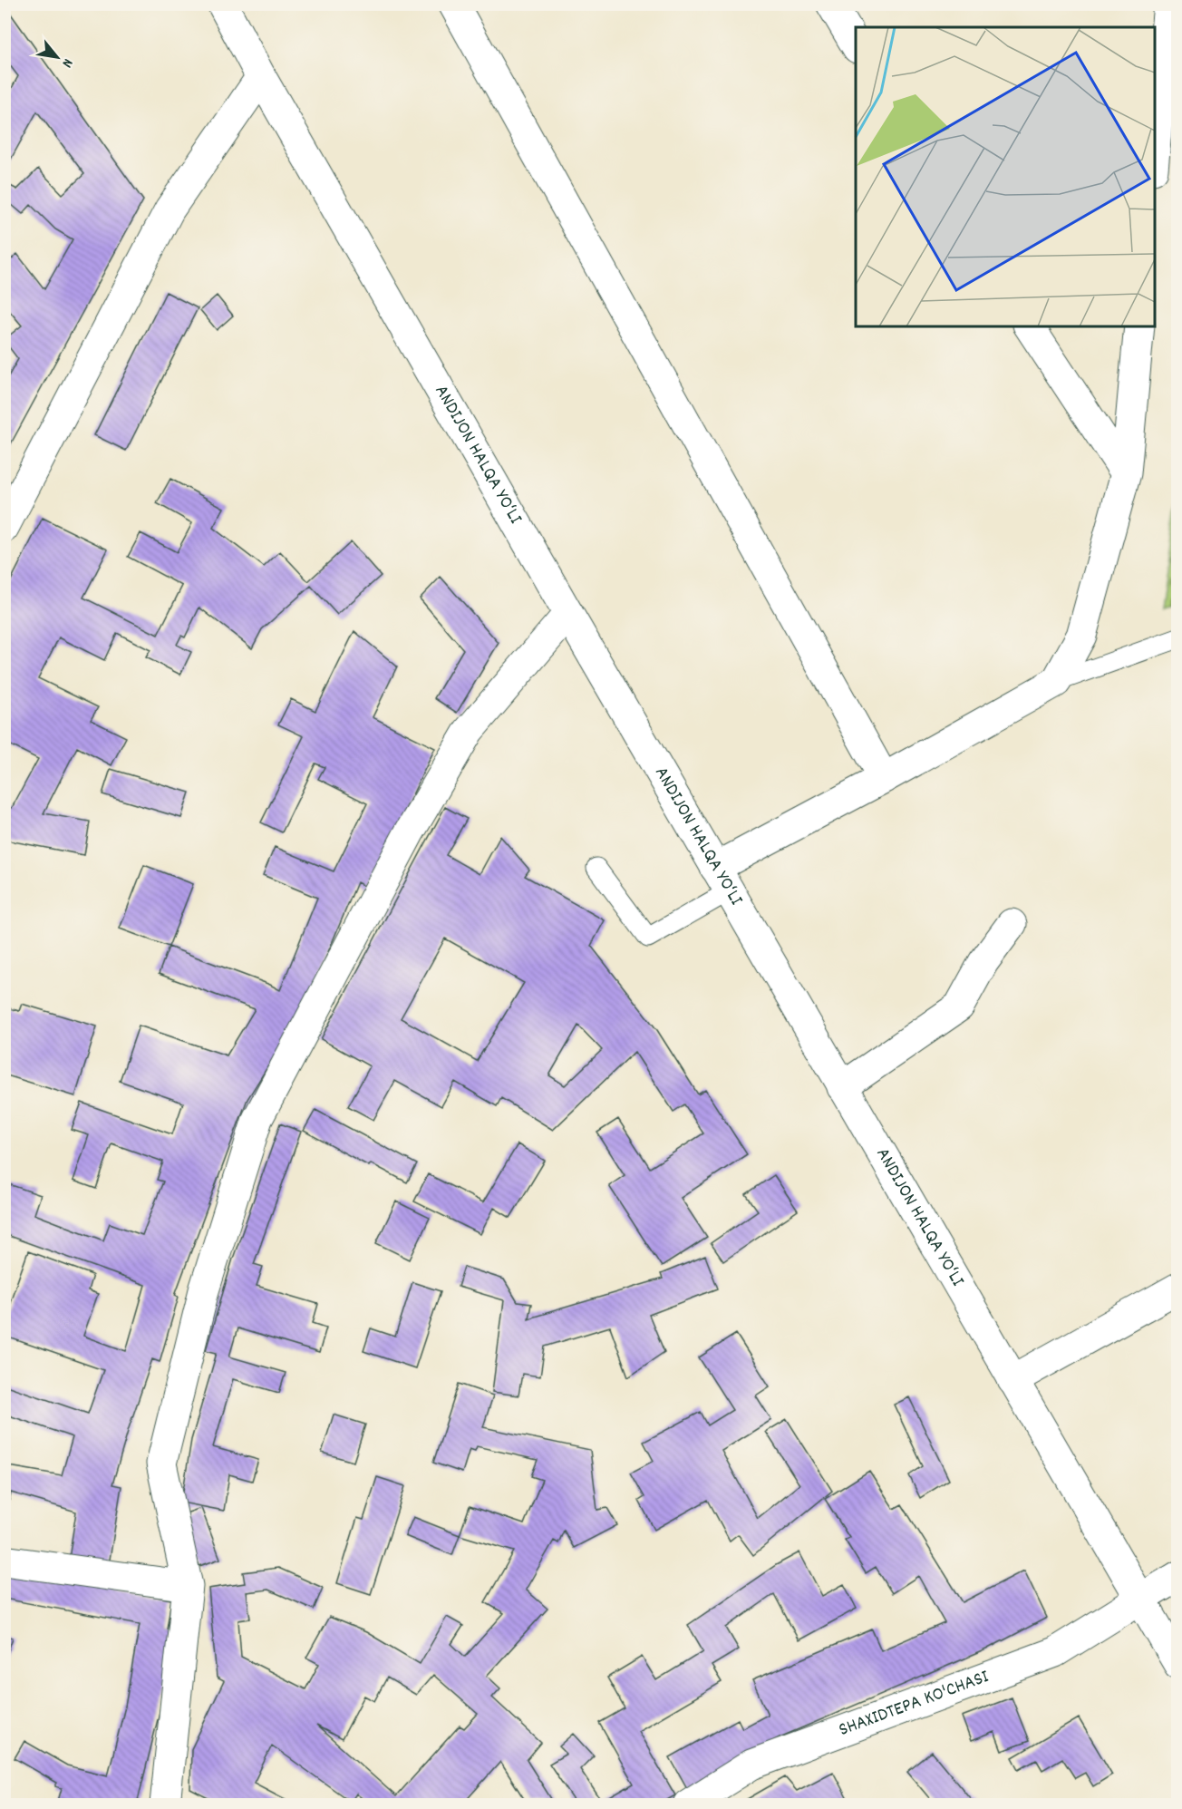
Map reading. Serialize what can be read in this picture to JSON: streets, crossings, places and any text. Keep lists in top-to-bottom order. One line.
{"streets":{"main road":["ANDIJON HALQA YO‘LI","SHAXIDTEPA KO'CHASI"]},"crossings":[["ANDIJON HALQA YO‘LI","SHAXIDTEPA KO'CHASI"]],"north":"bottom right"}
